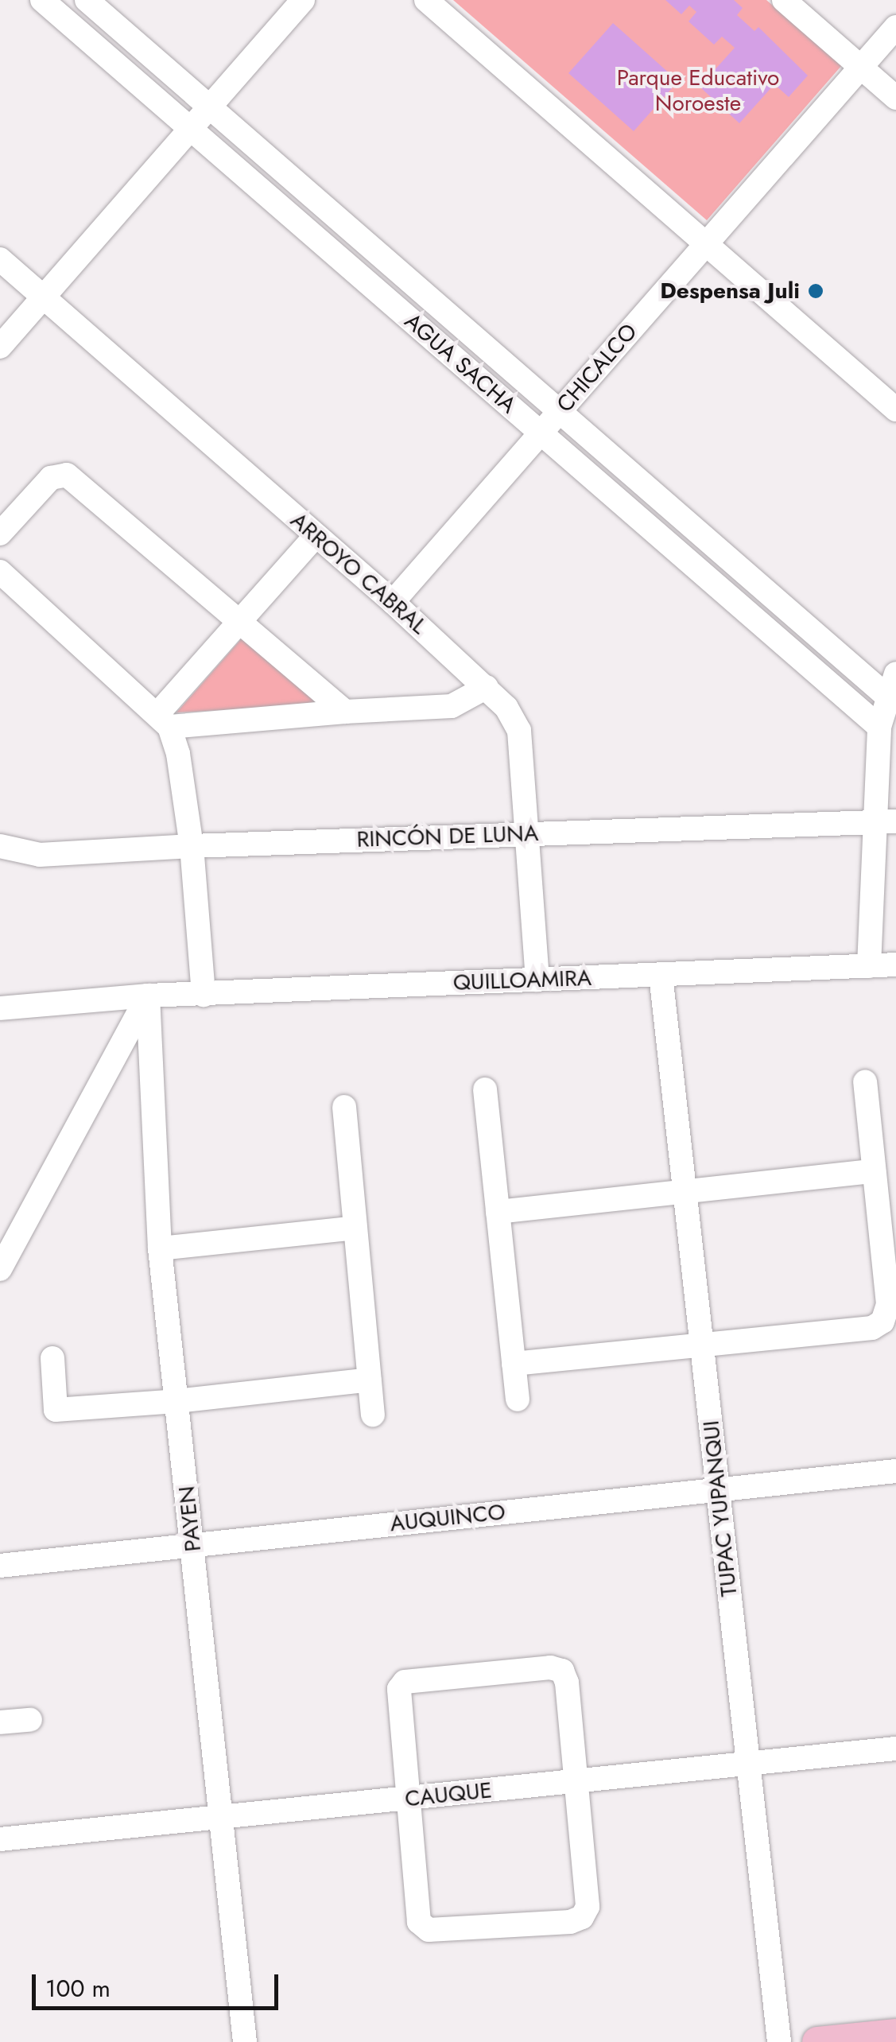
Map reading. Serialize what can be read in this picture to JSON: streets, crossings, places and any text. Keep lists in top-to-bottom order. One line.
{"streets":{"street":["AGUA SACHA","CHICALCO","ARROYO CABRAL","RINCÓN DE LUNA","QUILLOAMIRA","TUPAC YUPANQUI","AUQUINCO","PAYEN","CAUQUE"]},"crossings":[["AGUA SACHA","CHICALCO"],["CHICALCO","ARROYO CABRAL"],["ARROYO CABRAL","RINCÓN DE LUNA"],["ARROYO CABRAL","QUILLOAMIRA"],["QUILLOAMIRA","TUPAC YUPANQUI"],["QUILLOAMIRA","PAYEN"],["TUPAC YUPANQUI","AUQUINCO"],["TUPAC YUPANQUI","CAUQUE"],["AUQUINCO","PAYEN"],["PAYEN","CAUQUE"]],"parks":["Parque Educativo Noroeste"],"places":["Despensa Juli"],"scale_bar":"100 m"}
